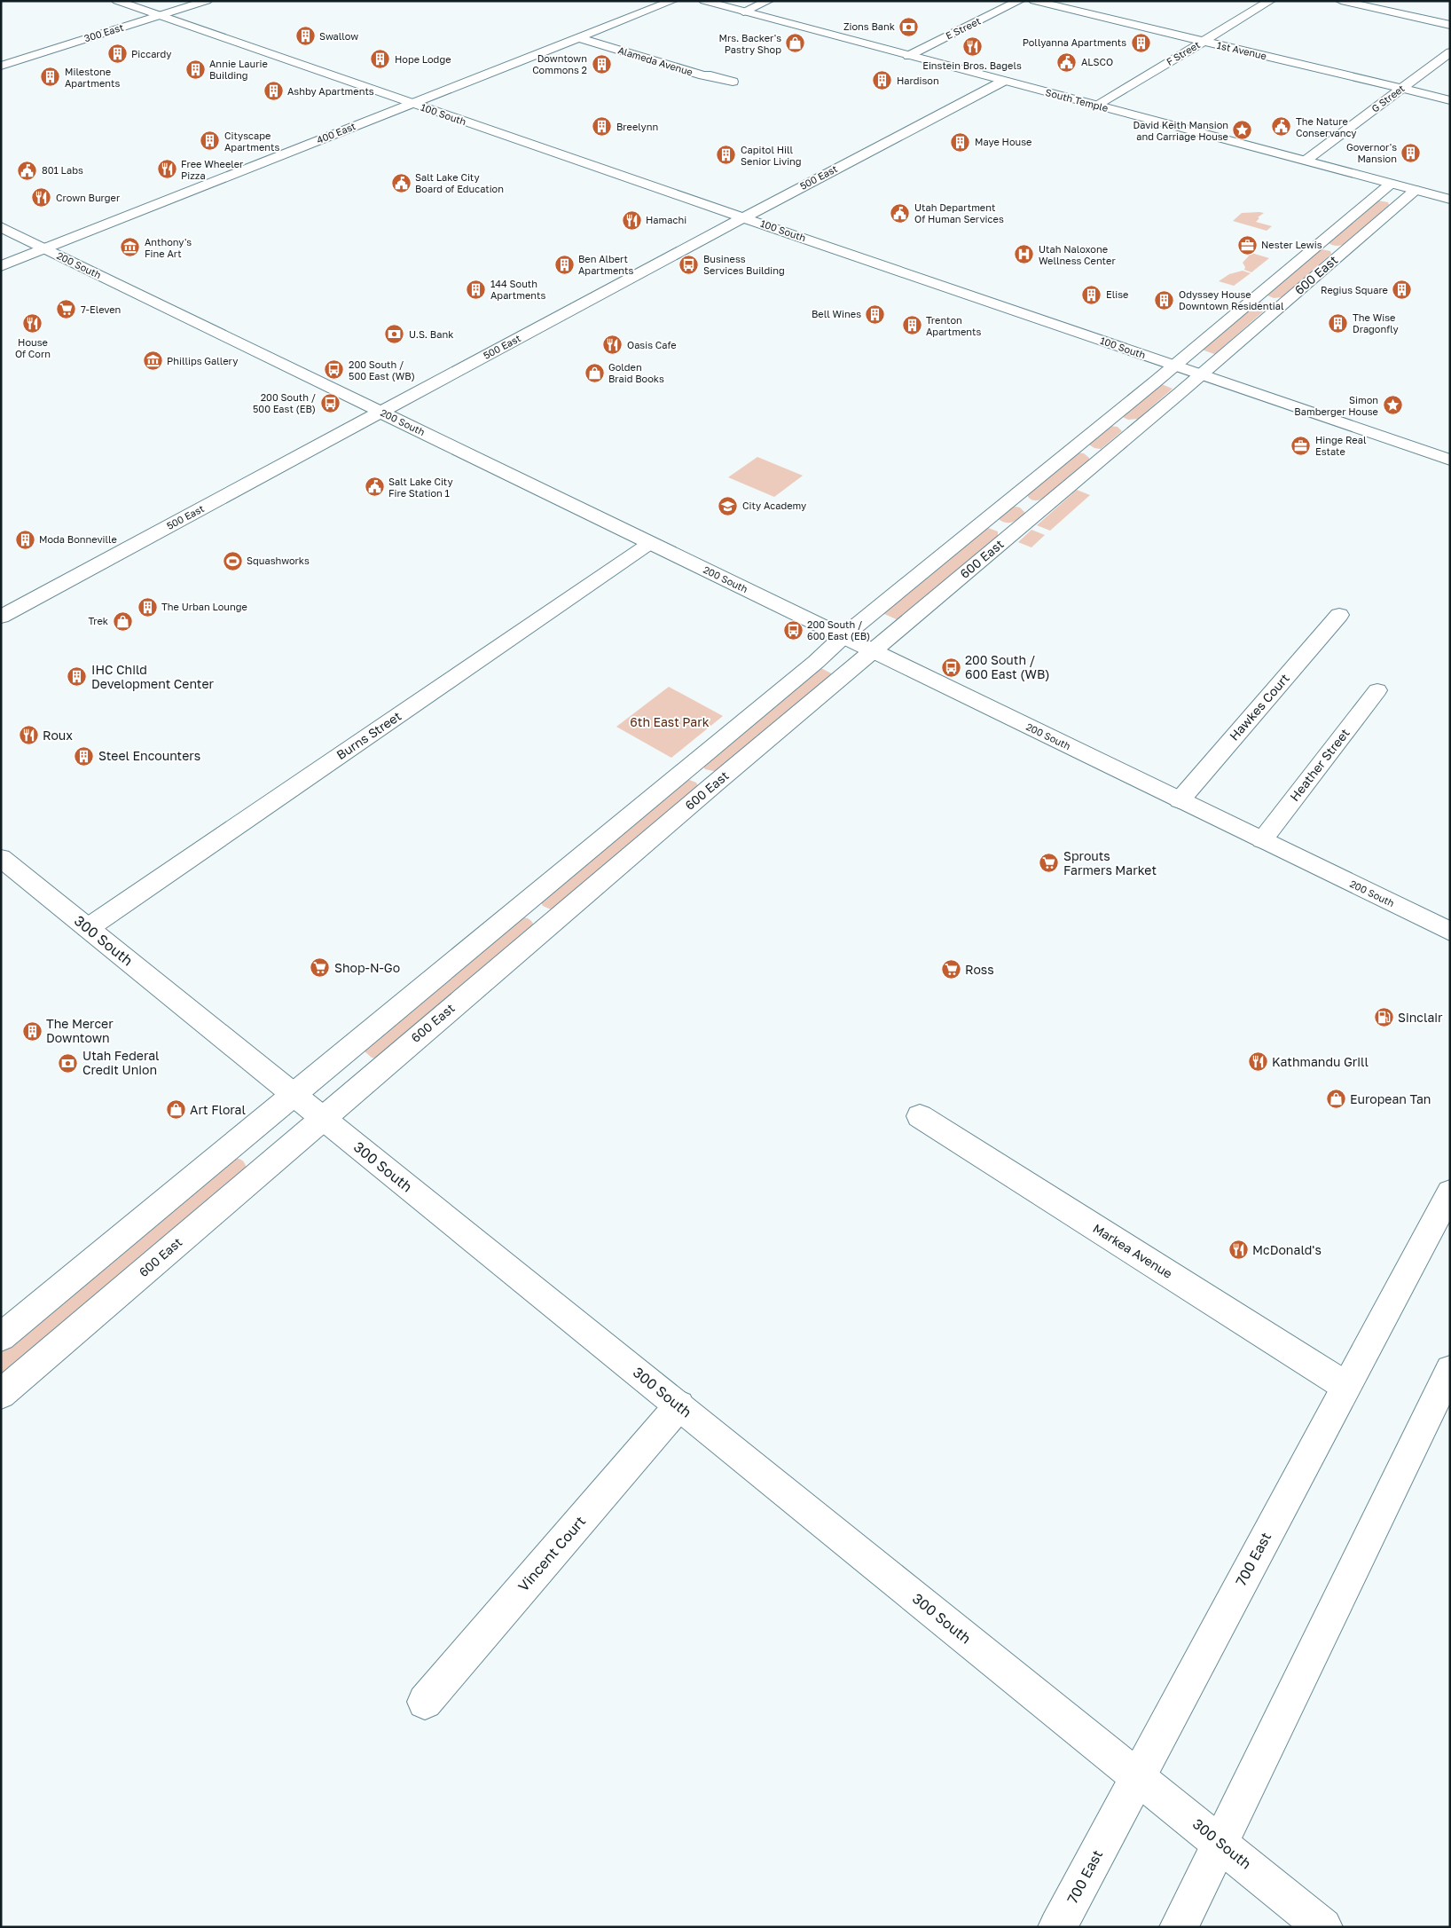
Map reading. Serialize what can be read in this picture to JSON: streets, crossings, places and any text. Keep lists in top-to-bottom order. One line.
{"streets":{"street":["E Street","300 East","1st Avenue","F Street","Alameda Avenue","G Street","South Temple","100 South","400 East","500 East","200 South","600 East","Hawkes Court","Burns Street","Heather Street","300 South","Markea Avenue","Vincent Court","700 East"]},"crossings":[["E Street","South Temple"],["300 East","100 South"],["1st Avenue","F Street"],["1st Avenue","G Street"],["F Street","South Temple"],["Alameda Avenue","400 East"],["G Street","South Temple"],["South Temple","500 East"],["South Temple","600 East"],["100 South","400 East"],["100 South","500 East"],["100 South","600 East"],["400 East","200 South"],["500 East","200 South"],["200 South","600 East"],["200 South","Hawkes Court"],["200 South","Burns Street"],["200 South","Heather Street"],["600 East","300 South"],["Burns Street","300 South"],["300 South","Vincent Court"],["300 South","700 East"],["Markea Avenue","700 East"]],"parks":["6th East Park"],"places":{"bank":["Zions Bank","U.S. Bank","Utah Federal Credit Union"],"building":["Swallow","Pollyanna Apartments","Piccardy","Hope Lodge","Downtown Commons 2","Annie Laurie Building","Milestone Apartments","Hardison","Ashby Apartments","Breelynn","Cityscape Apartments","Maye House","Governor's Mansion","Capitol Hill Senior Living","Ben Albert Apartments","144 South Apartments","Regius Square","Elise","Odyssey House Downtown Residential","Bell Wines","The Wise Dragonfly","Trenton Apartments","Moda Bonneville","The Urban Lounge","IHC Child Development Center","Steel Encounters","The Mercer Downtown"],"shop":["Mrs. Backer's Pastry Shop","Golden Braid Books","Trek","European Tan","Art Floral"],"restaurant":["Einstein Bros. Bagels","Free Wheeler Pizza","Crown Burger","Hamachi","House Of Corn","Oasis Cafe","Roux","Kathmandu Grill","McDonald's"],"public building":["ALSCO","The Nature Conservancy","801 Labs","Salt Lake City Board of Education","Utah Department Of Human Services","Salt Lake City Fire Station 1"],"place":["David Keith Mansion and Carriage House","Simon Bamberger House"],"office":["Nester Lewis","Hinge Real Estate"],"museum":["Anthony's Fine Art","Phillips Gallery"],"hospital":["Utah Naloxone Wellness Center"],"bus stop":["Business Services Building","200 South / 500 East (WB)","200 South / 500 East (EB)","200 South / 600 East (EB)","200 South / 600 East (WB)"],"supermarket":["7-Eleven","Sprouts Farmers Market","Shop-N-Go","Ross"],"school or university":["City Academy"],"sports":["Squashworks"],"fuel station":["Sinclair"]}}
